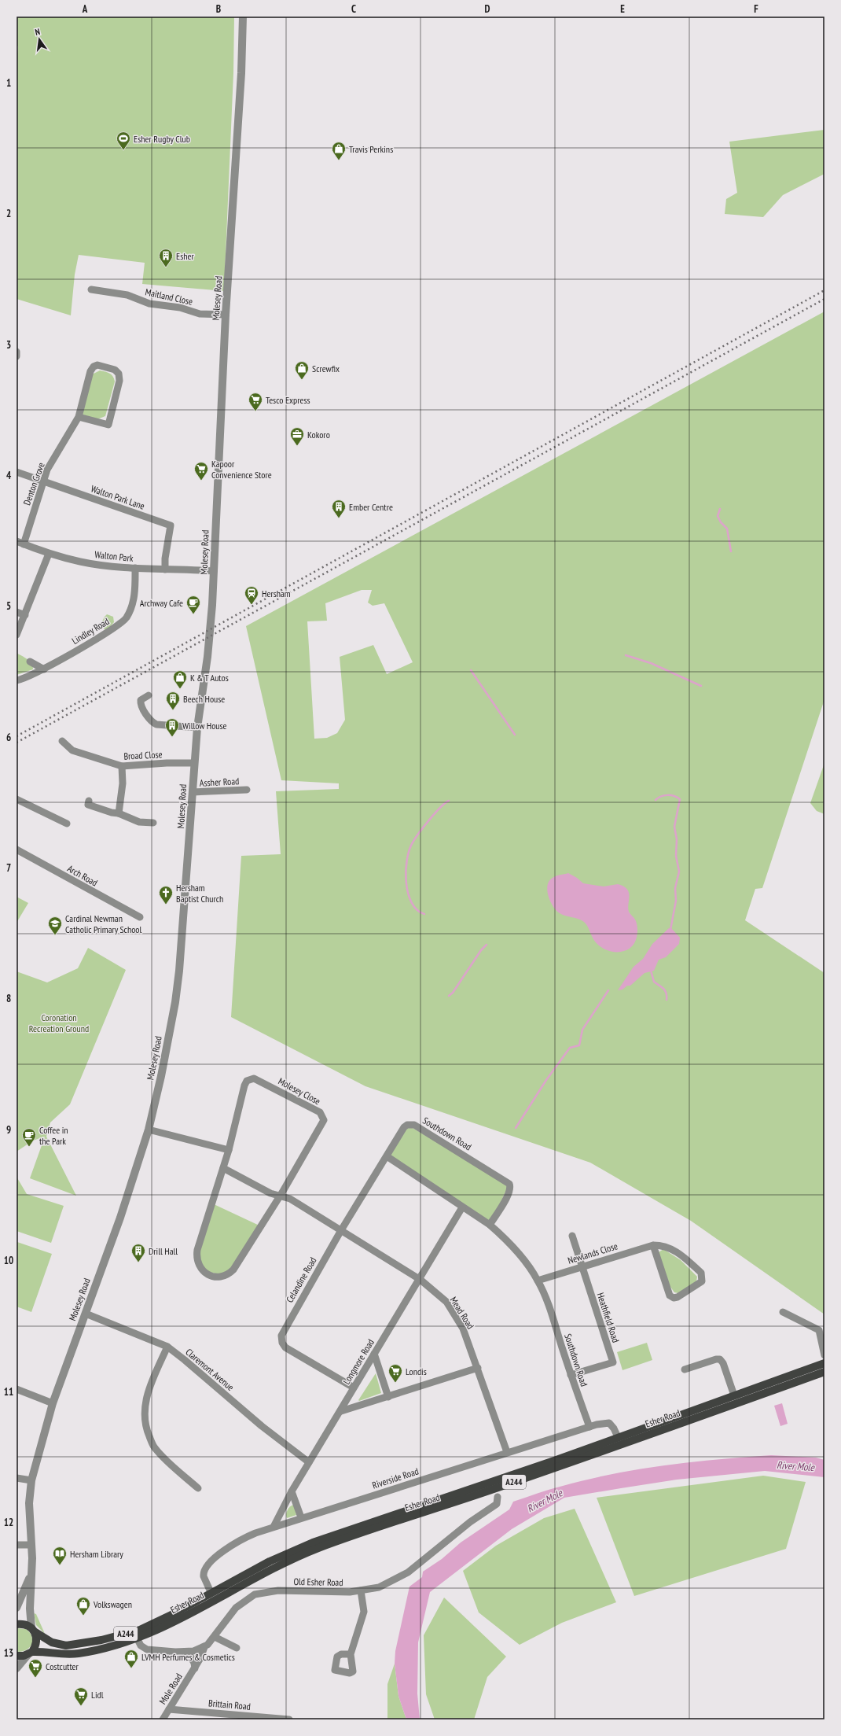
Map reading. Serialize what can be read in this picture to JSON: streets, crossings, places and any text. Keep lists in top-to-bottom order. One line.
{"streets":{"main road":["Esher Road","A244"],"street":["Maitland Close","Molesey Road","Denton Grove","Walton Park Lane","Walton Park","Lindley Road","Broad Close","Assher Road","Arch Road","Molesey Close","Southdown Road","Newlands Close","Celandine Road","Mead Road","Heathfield Road","Longmore Road","Claremont Avenue","Riverside Road","Old Esher Road","Mole Road","Brittain Road"]},"crossings":[["Maitland Close","Molesey Road"],["Molesey Road","Walton Park"],["Molesey Road","Broad Close"],["Molesey Road","Assher Road"],["Molesey Road","Claremont Avenue"],["Molesey Road","Esher Road"],["Denton Grove","Walton Park Lane"],["Denton Grove","Walton Park"],["Walton Park Lane","Walton Park"],["Walton Park","Lindley Road"],["Molesey Close","Mead Road"],["Southdown Road","Newlands Close"],["Southdown Road","Celandine Road"],["Southdown Road","Heathfield Road"],["Southdown Road","Longmore Road"],["Southdown Road","Riverside Road"],["Newlands Close","Heathfield Road"],["Celandine Road","Mead Road"],["Celandine Road","Longmore Road"],["Mead Road","Longmore Road"],["Mead Road","Riverside Road"],["Longmore Road","Claremont Avenue"],["Longmore Road","Riverside Road"],["Esher Road","Riverside Road"],["Esher Road","Old Esher Road"],["Old Esher Road","Mole Road"],["Mole Road","Brittain Road"]],"water":["River Mole"],"parks":["Coronation Recreation Ground"],"places":{"sports":["Esher Rugby Club"],"shop":["Travis Perkins","Screwfix","K & T Autos","Volkswagen","LVMH Perfumes & Cosmetics"],"building":["Esher","Ember Centre","Beech House","Willow House","Drill Hall"],"supermarket":["Tesco Express","Kapoor Convenience Store","Londis","Costcutter","Lidl"],"office":["Kokoro"],"station":["Hersham"],"cafe":["Archway Cafe","Coffee in the Park"],"church":["Hersham Baptist Church"],"school or university":["Cardinal Newman Catholic Primary School"],"library":["Hersham Library"]},"north":"top","grid":{"columns":["A","B","C","D","E","F"],"rows":["1","2","3","4","5","6","7","8","9","10","11","12","13"]}}
